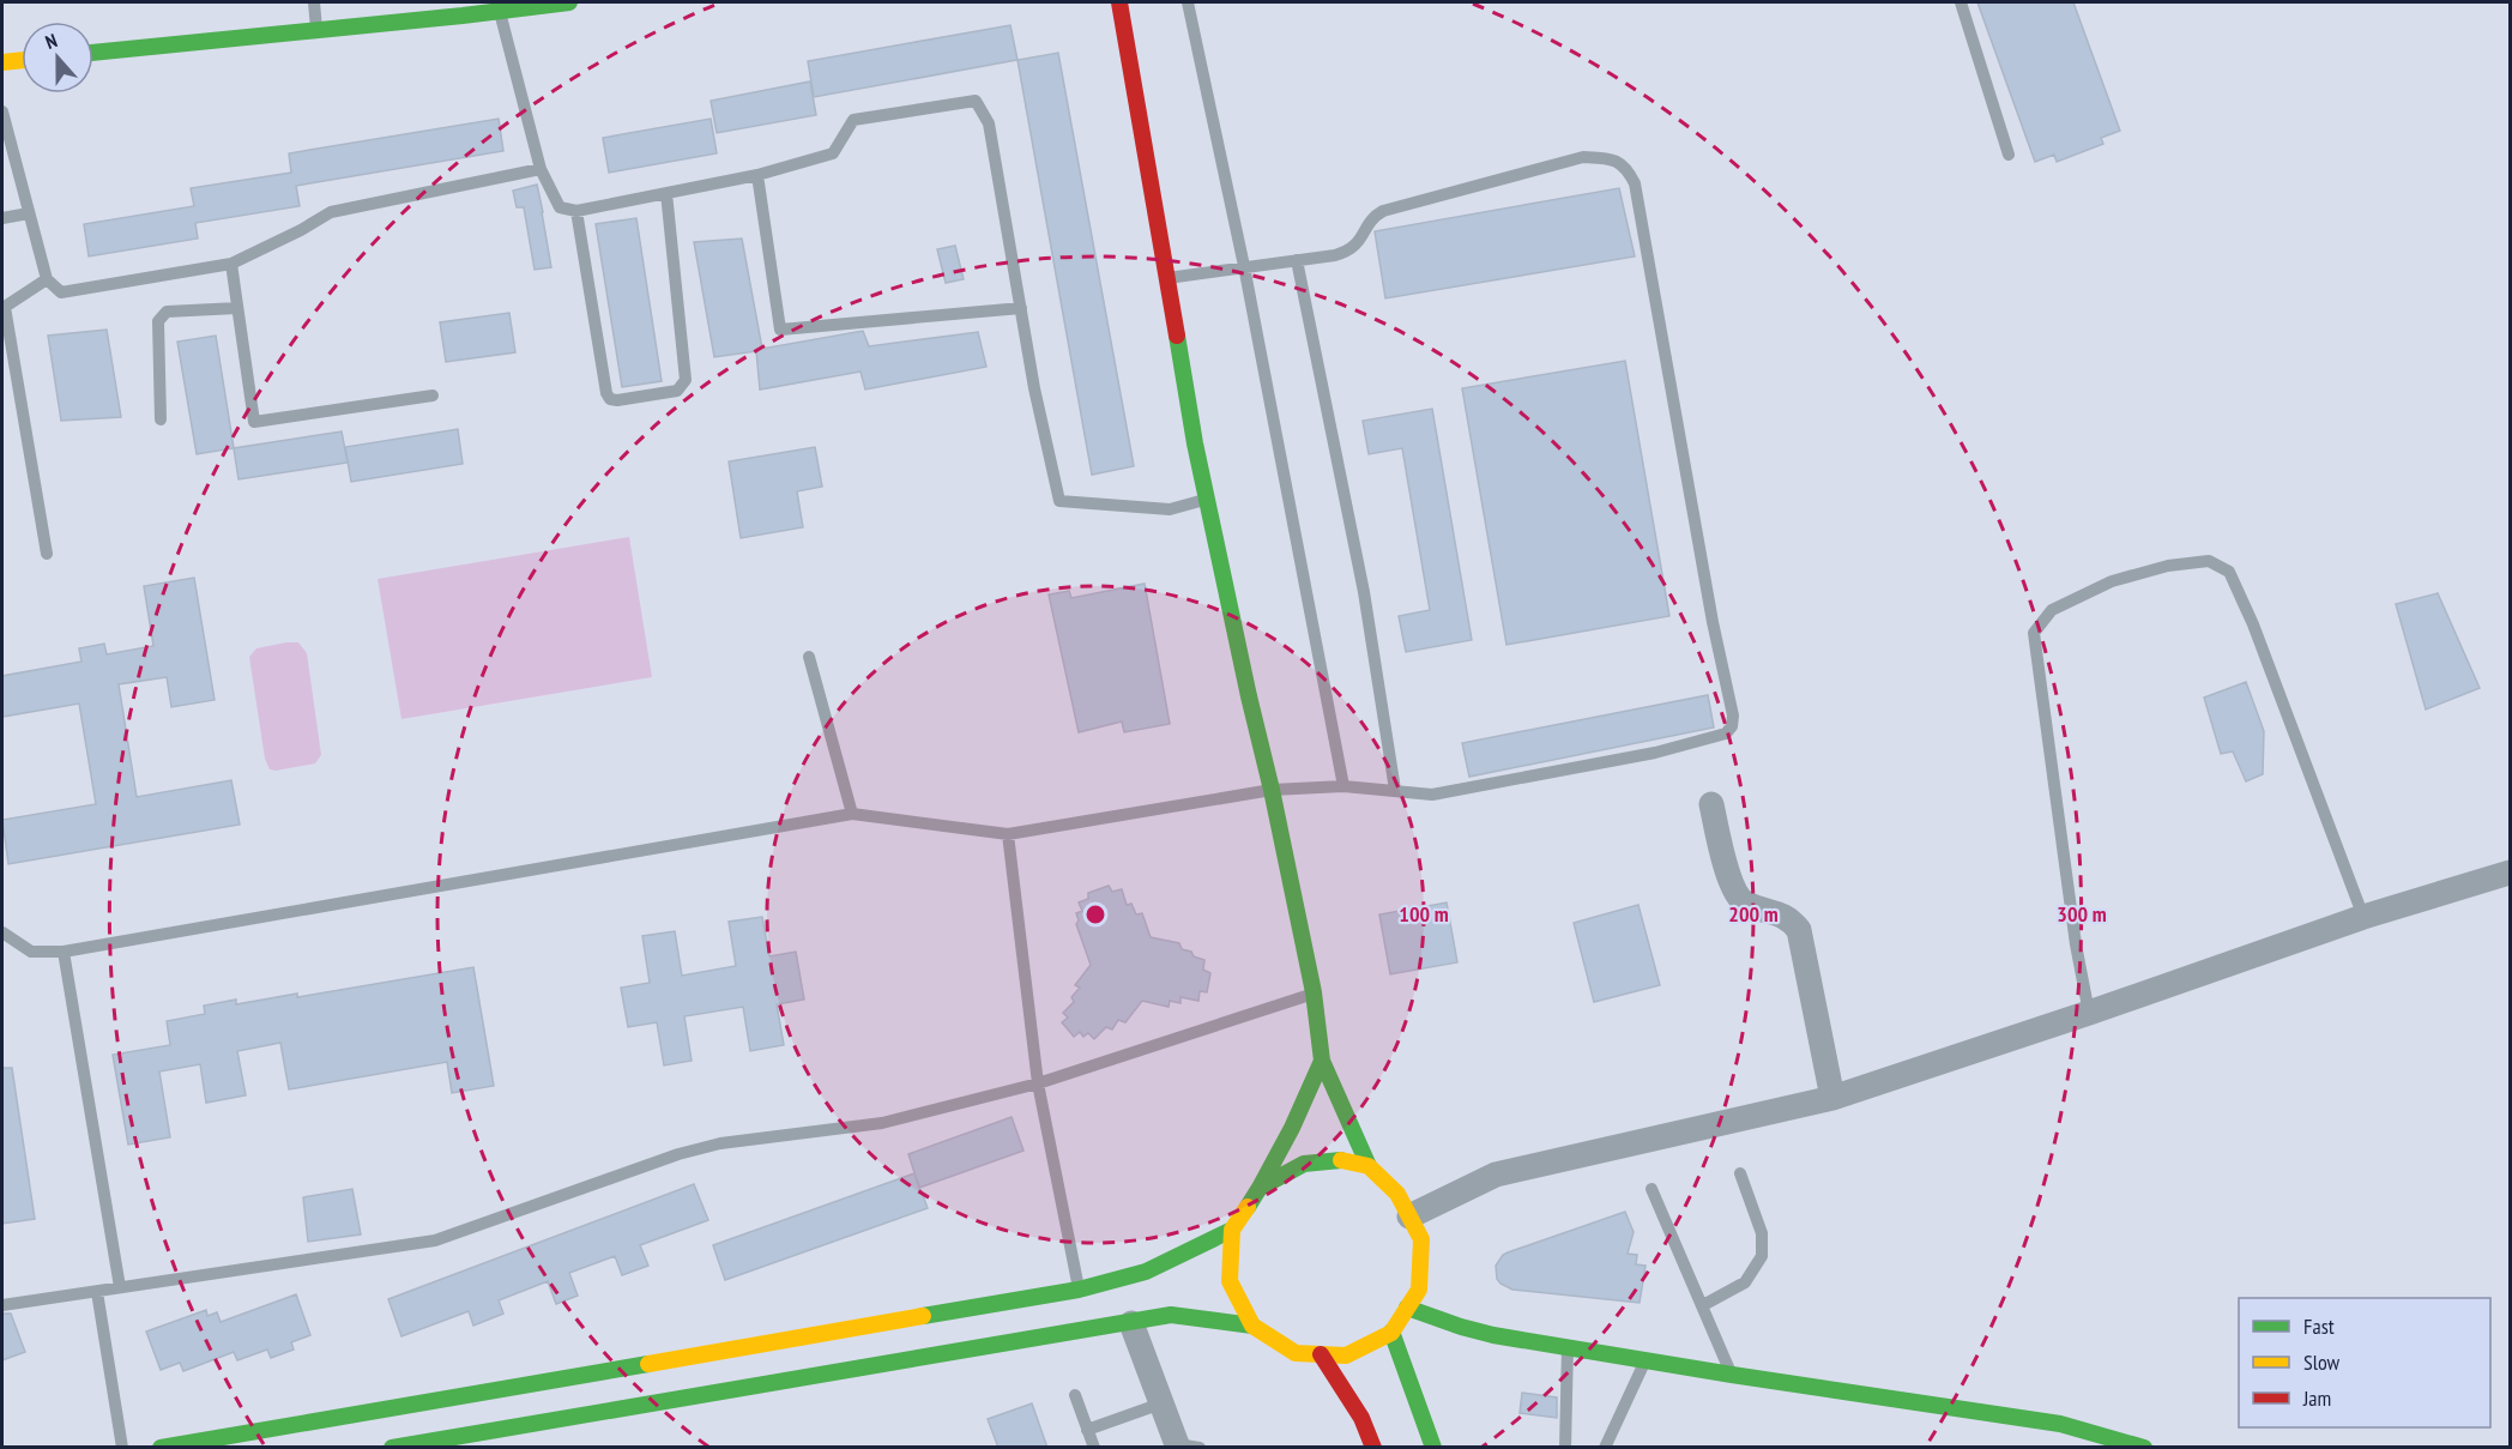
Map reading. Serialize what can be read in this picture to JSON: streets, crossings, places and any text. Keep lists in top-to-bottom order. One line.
{"legend":["Fast","Slow","Jam"],"north":"top","rings":["100 m","200 m","300 m"]}
